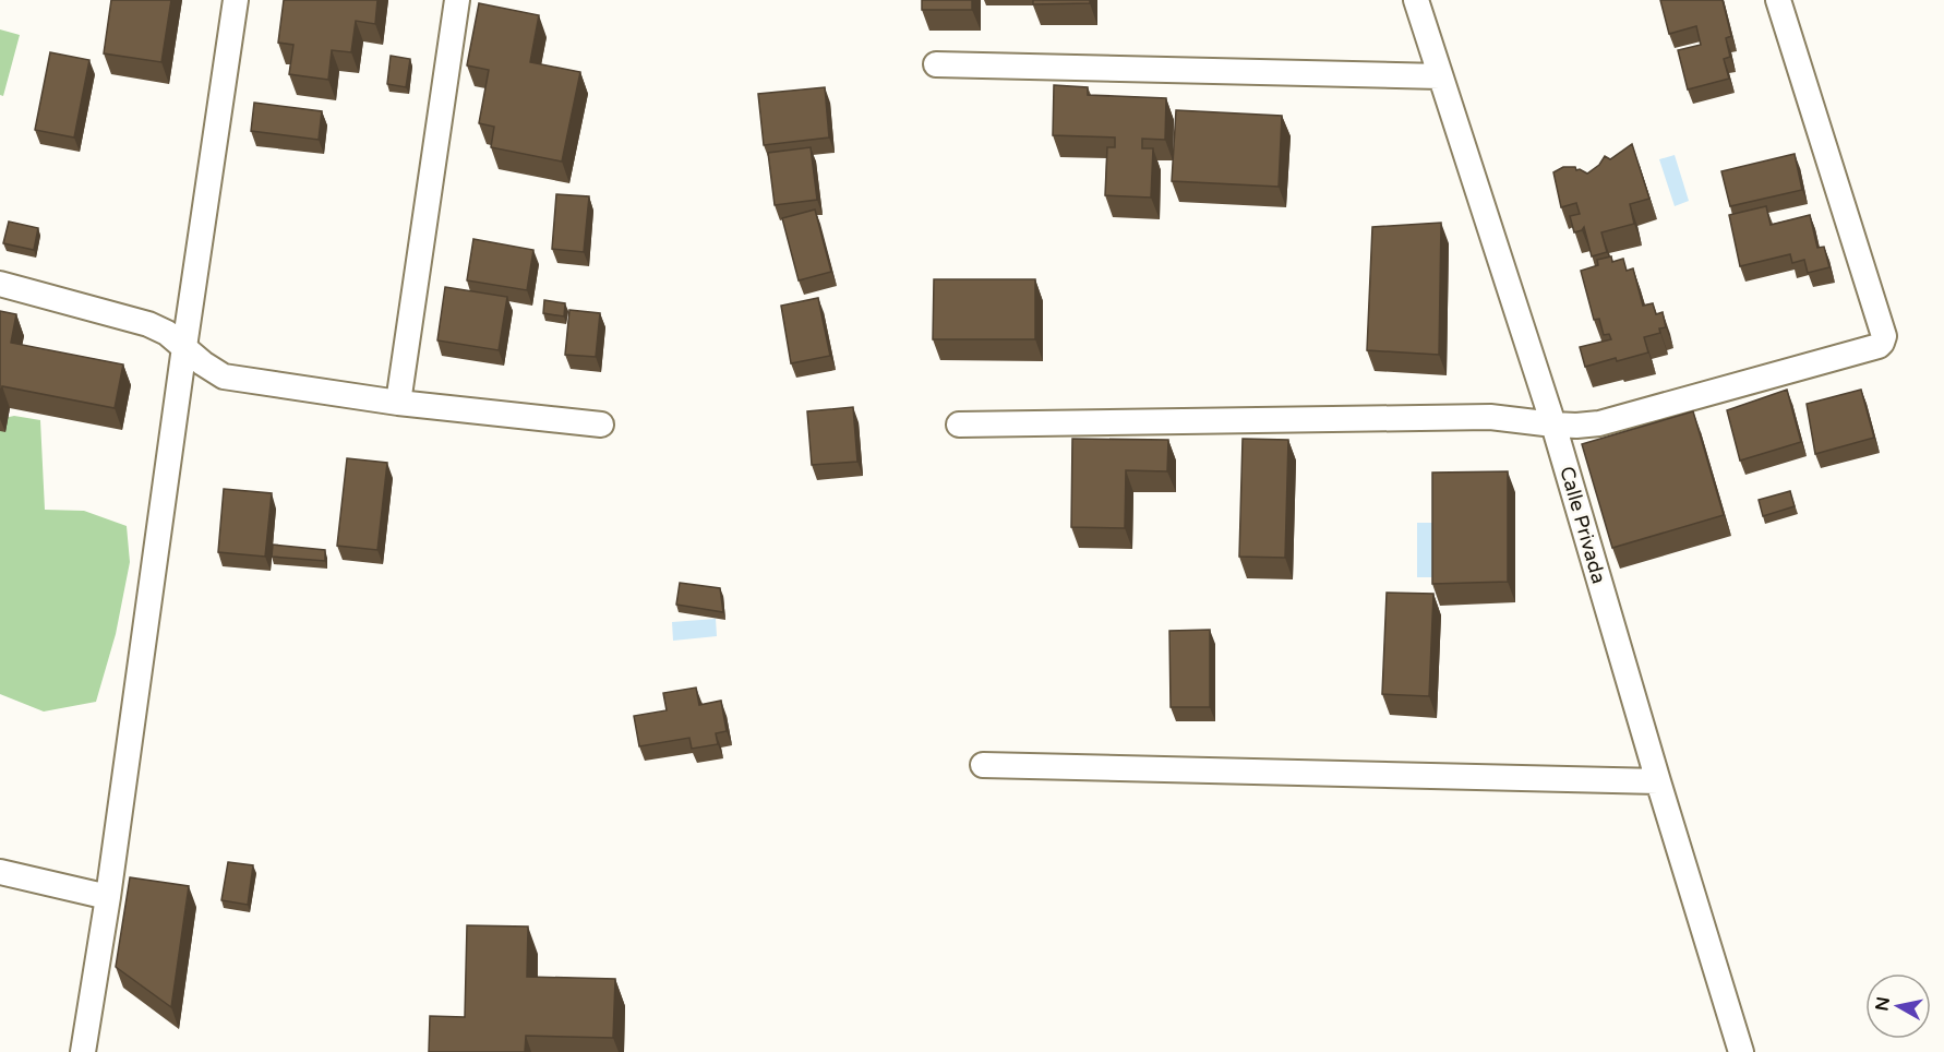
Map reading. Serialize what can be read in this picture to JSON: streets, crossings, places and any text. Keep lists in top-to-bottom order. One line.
{"streets":{"street":["Calle Privada"]},"north":"left"}
